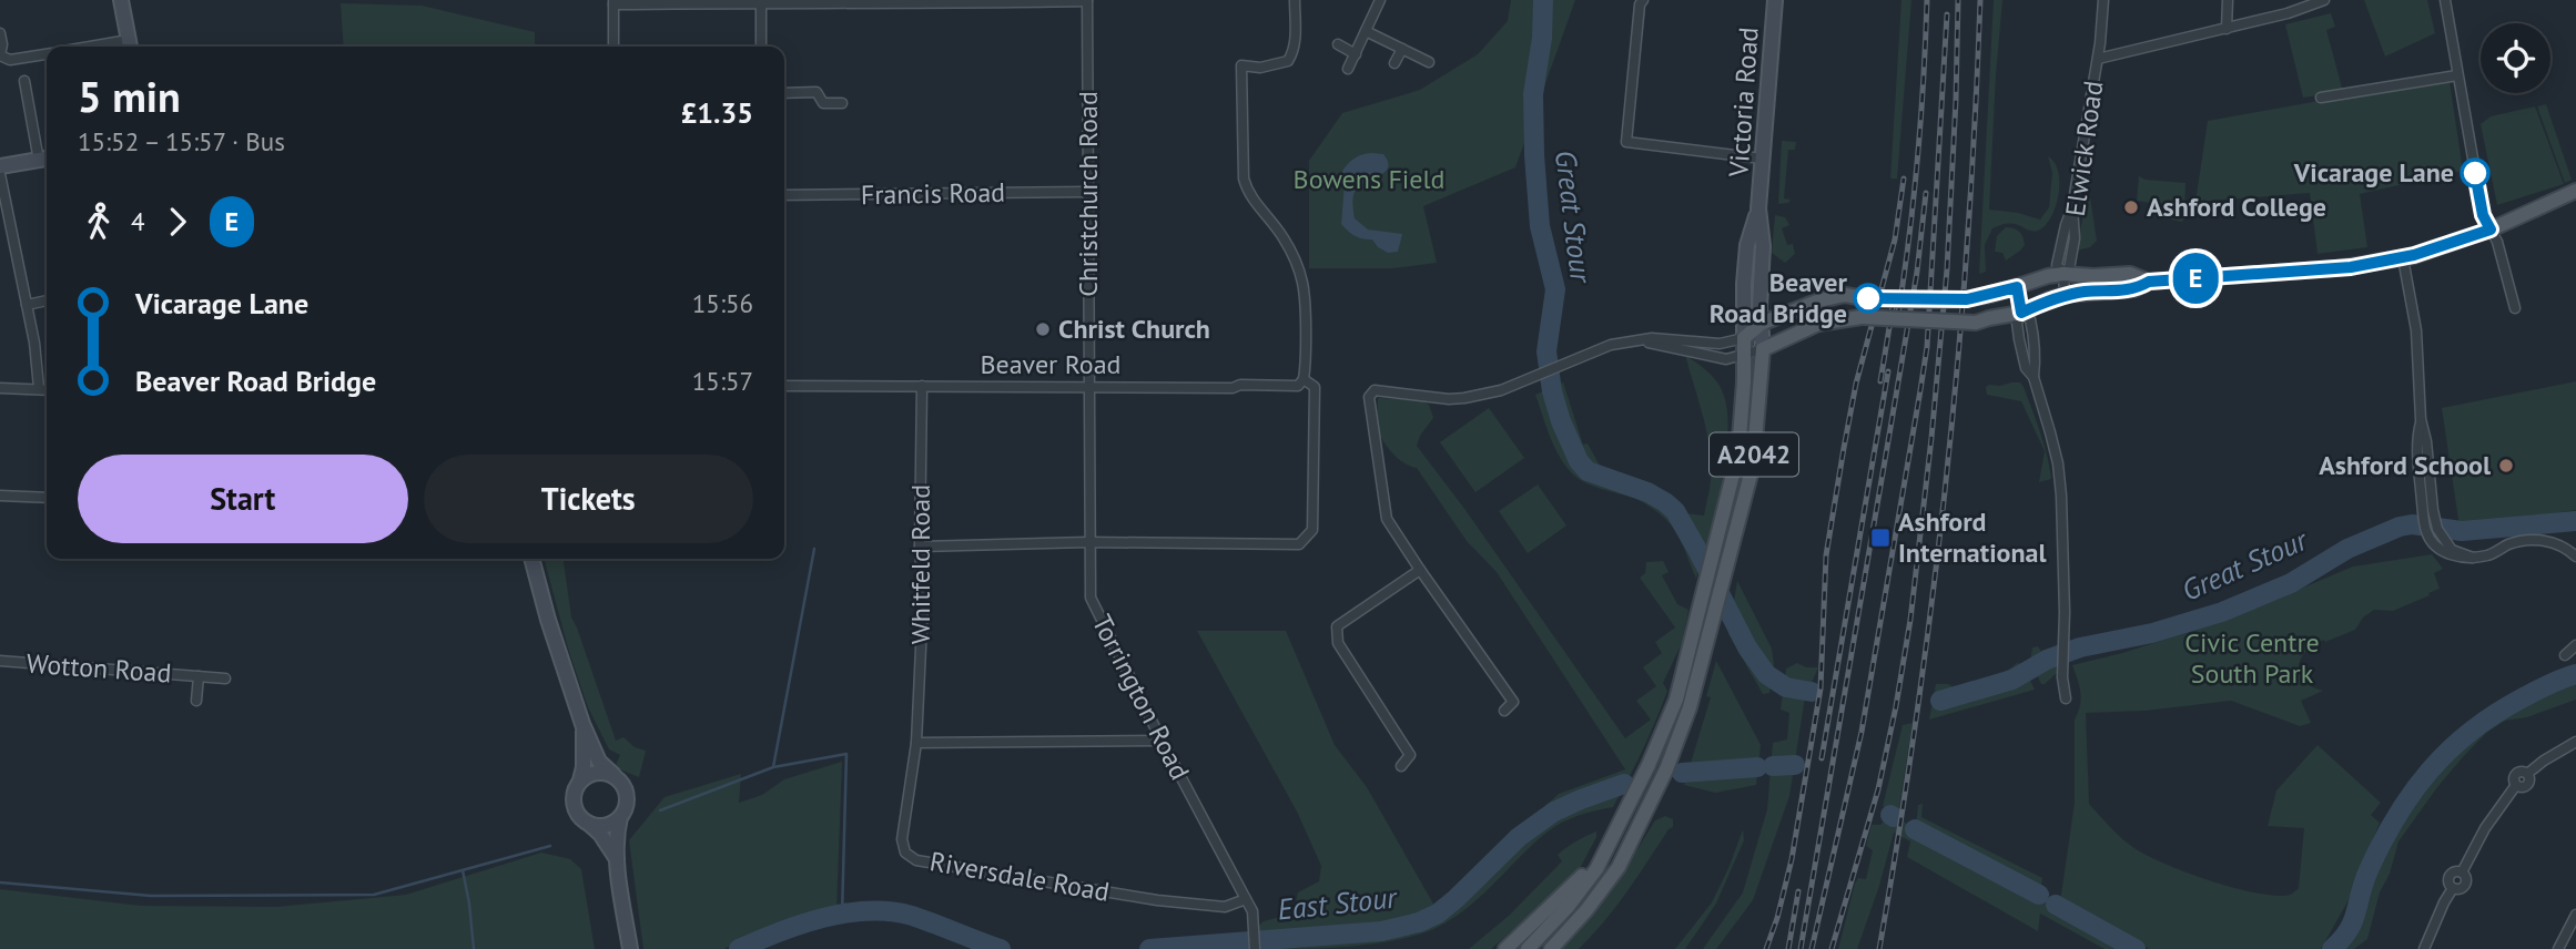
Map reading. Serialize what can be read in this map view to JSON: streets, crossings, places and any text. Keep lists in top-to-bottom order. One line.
{"streets":{"main road":["Victoria Road","A2042"],"street":["Elwick Road","Francis Road","Christchurch Road","Beaver Road","Whitfeld Road","Wotton Road","Torrington Road","Riversdale Road"]},"crossings":[["Victoria Road","A2042"],["Francis Road","Christchurch Road"],["Christchurch Road","Beaver Road"],["Christchurch Road","Torrington Road"],["Beaver Road","Whitfeld Road"],["Beaver Road","Torrington Road"],["Whitfeld Road","Riversdale Road"],["Torrington Road","Riversdale Road"]],"water":["Great Stour","East Stour"],"parks":["Bowens Field","Civic Centre South Park"],"places":{"other":["Vicarage Lane","Ashford College","Beaver Road Bridge","Christ Church","Ashford School"],"transit":["Ashford International"]},"lines":["bus line E"],"page":{"on_map":"E","heading":["5 min","15:52 – 15:57 · Bus","£1.35"],"legs":["4","E"],"list":[{"name":"Vicarage Lane","value":"15:56"},{"name":"Beaver Road Bridge","value":"15:57"}],"buttons":["Start","Tickets"]}}
